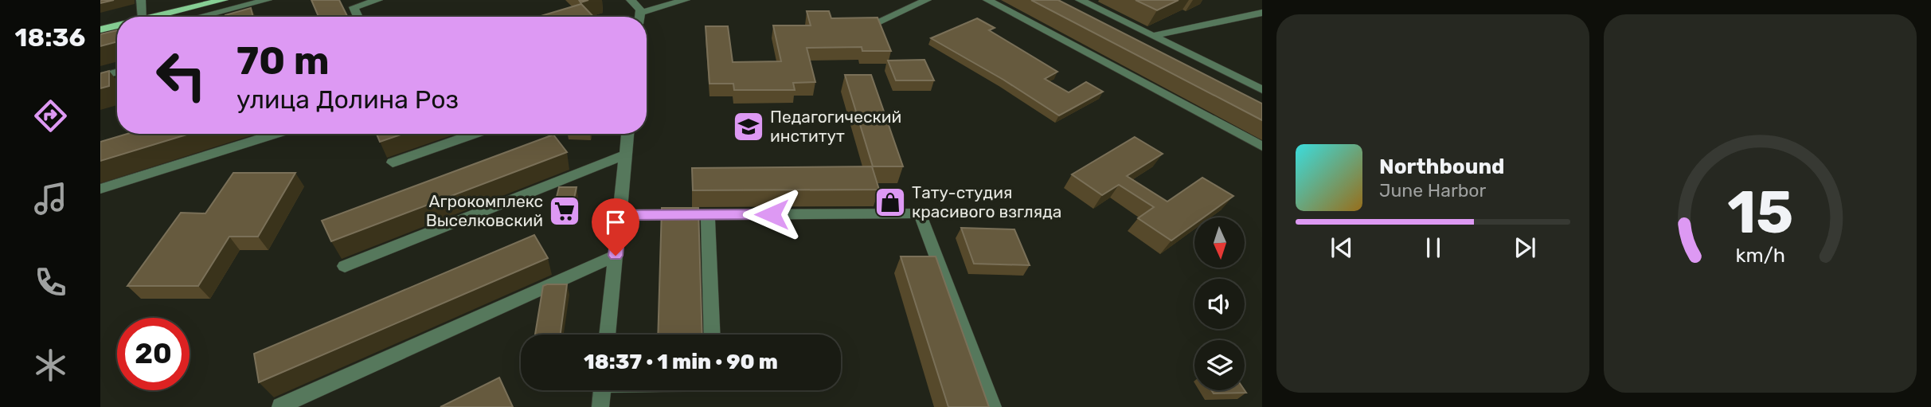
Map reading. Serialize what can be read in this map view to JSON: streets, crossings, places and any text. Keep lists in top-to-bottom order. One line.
{"places":{"school or university":["Педагогический институт"],"shop":["Тату-студия красивого взгляда"],"supermarket":["Агрокомплекс Выселковский"]},"north":"bottom","page":{"tabs":"18:36","turn":["70 m","улица Долина Роз"],"song":["Northbound","June Harbor"],"limit":"20","trip":"18:37 · 1 min · 90 m","gauge":["15","km/h"]}}
